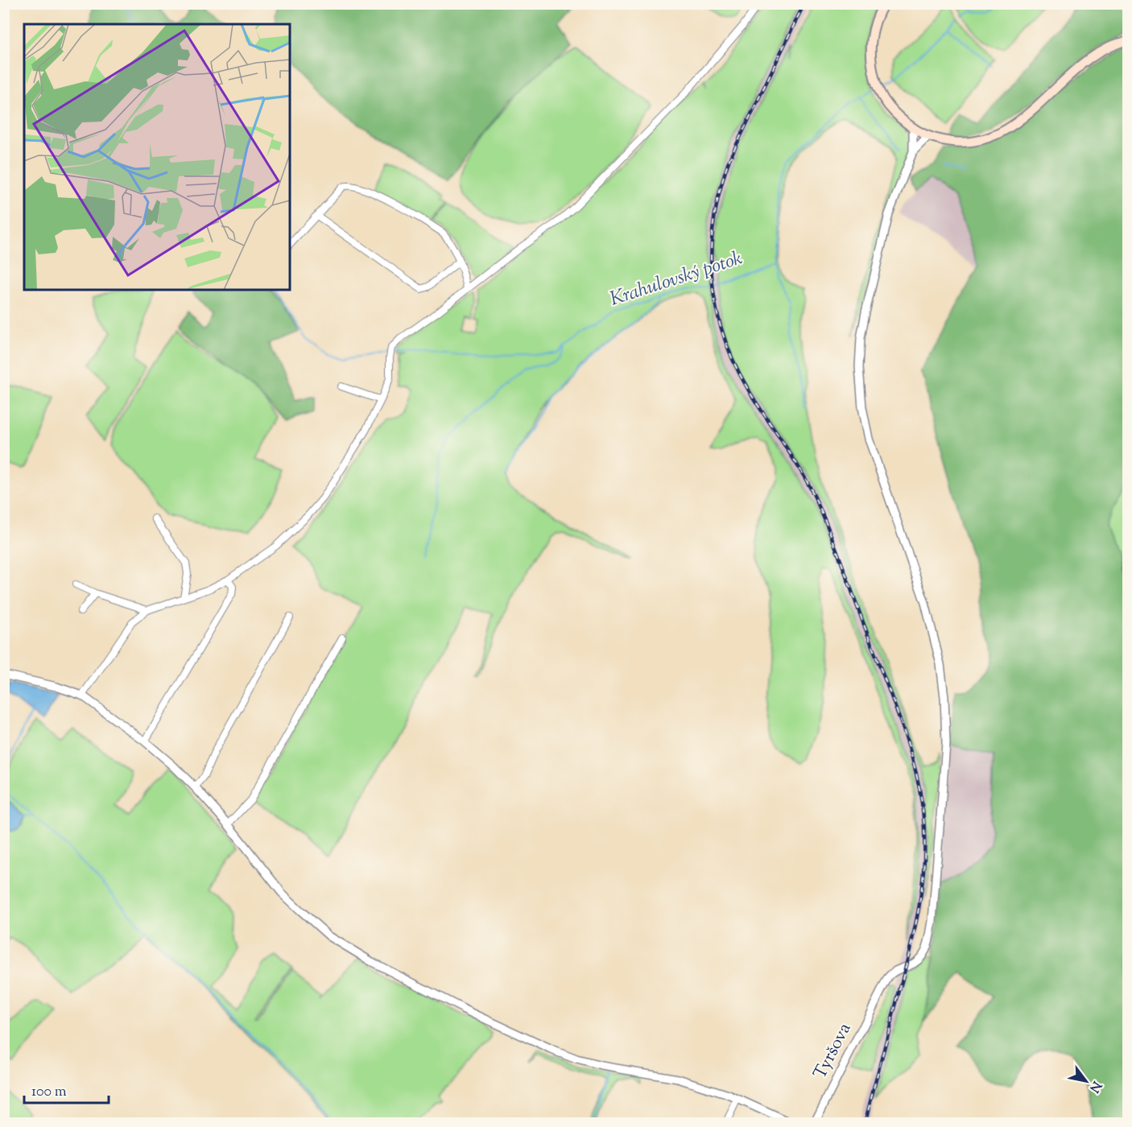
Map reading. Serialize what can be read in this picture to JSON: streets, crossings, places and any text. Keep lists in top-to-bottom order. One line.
{"streets":{"street":["Tyršova"]},"water":["Krahulovský potok"],"scale_bar":"100 m","north":"bottom right"}
